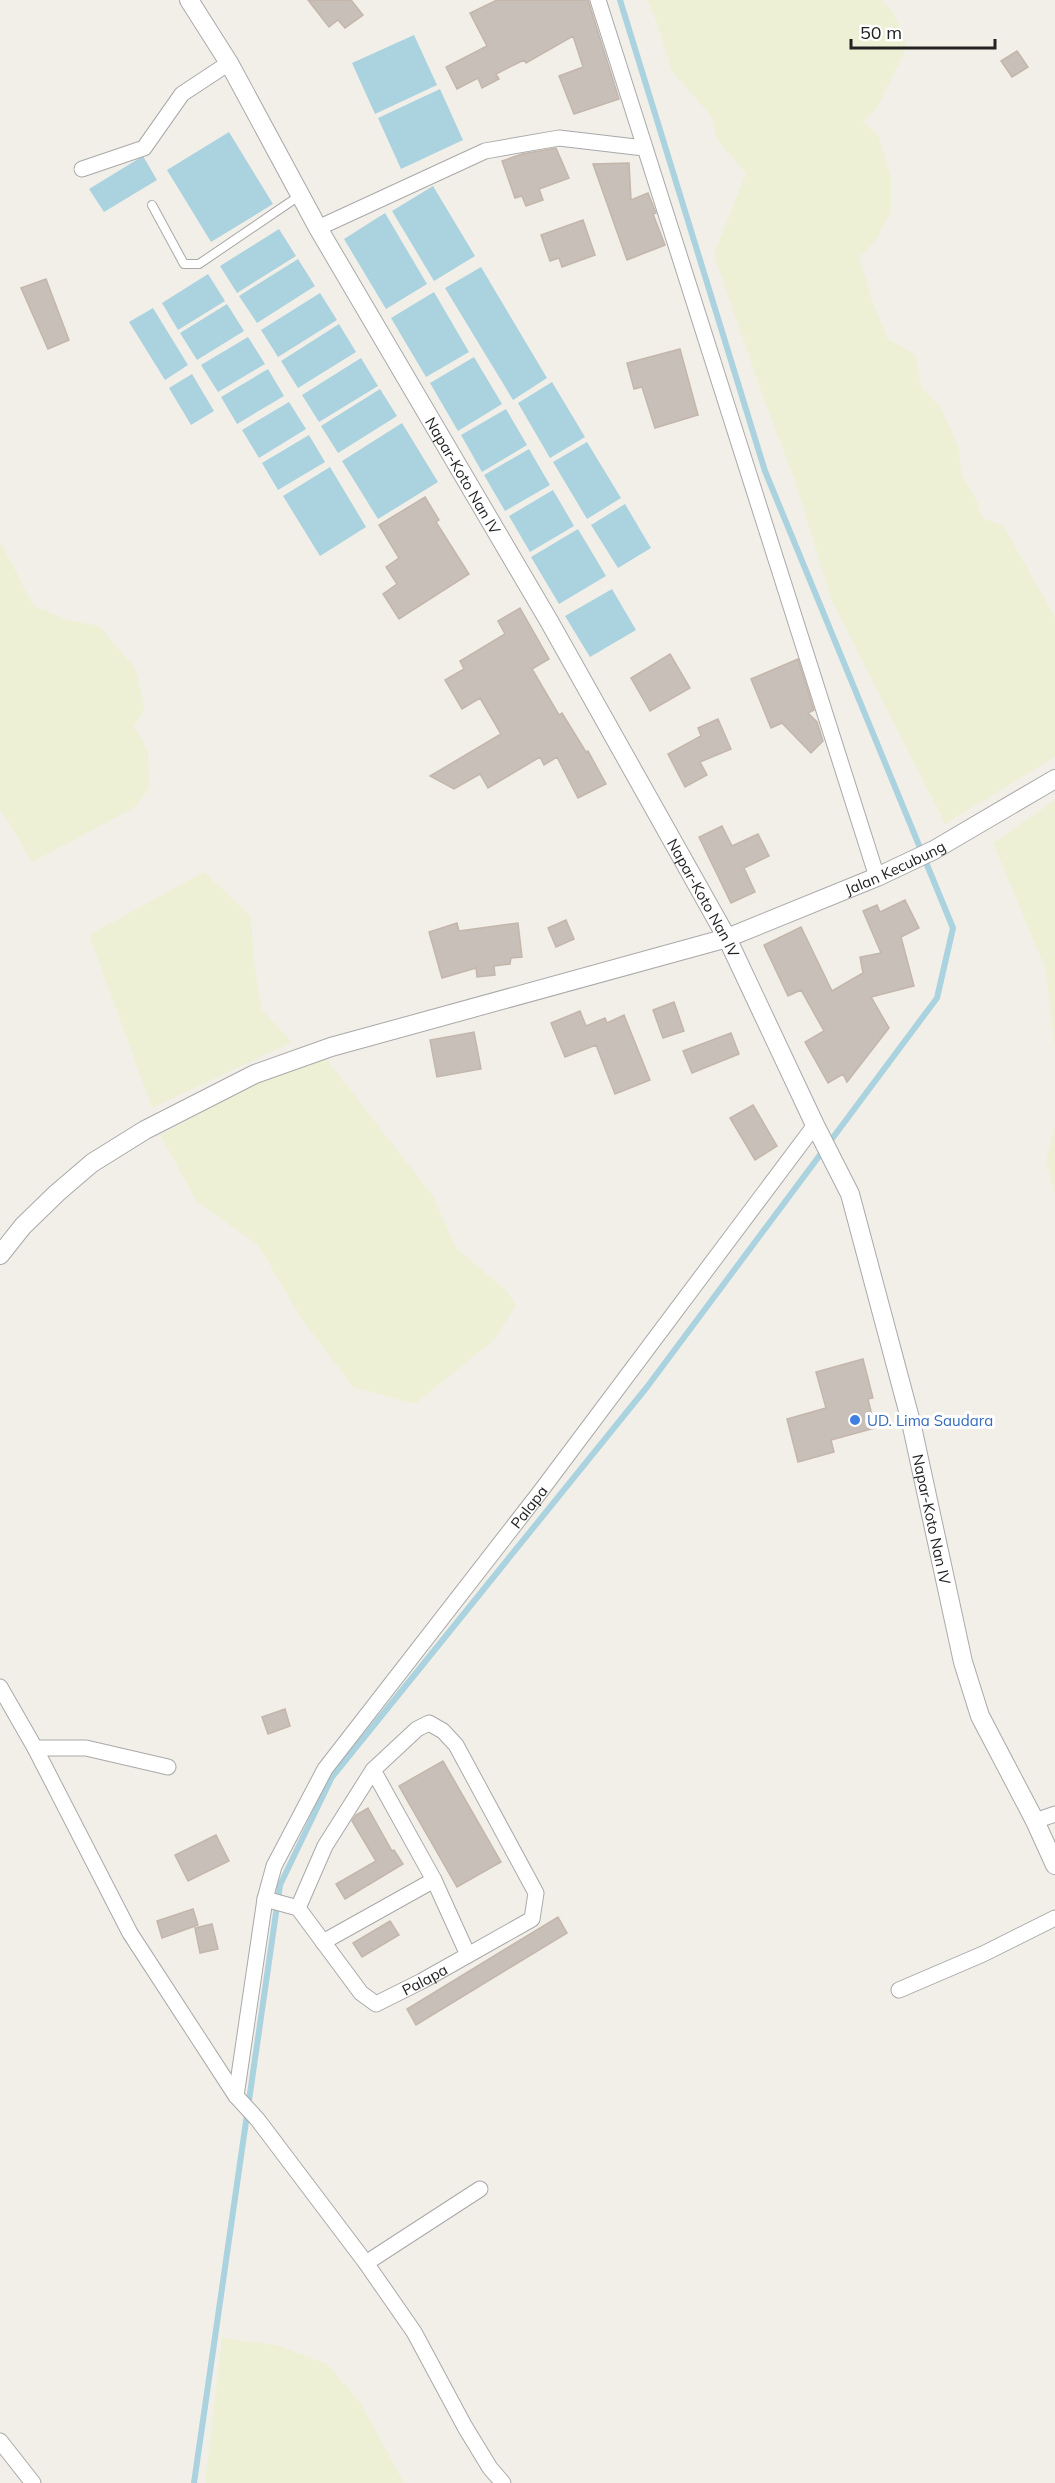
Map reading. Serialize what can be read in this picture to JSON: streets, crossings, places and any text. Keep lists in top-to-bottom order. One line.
{"streets":{"street":["Napar-Koto Nan IV","Jalan Kecubung","Palapa"]},"crossings":[["Napar-Koto Nan IV","Jalan Kecubung"],["Napar-Koto Nan IV","Palapa"]],"places":["UD. Lima Saudara"],"scale_bar":"50 m"}
